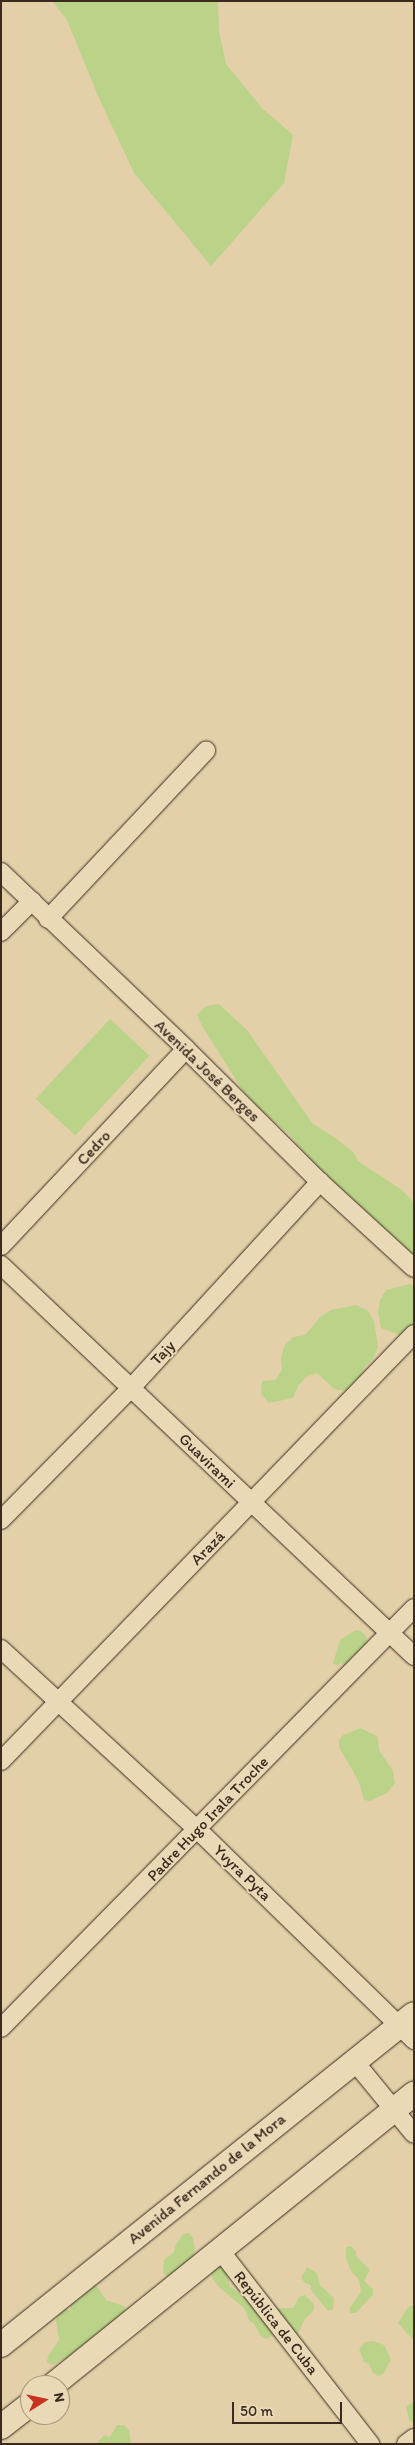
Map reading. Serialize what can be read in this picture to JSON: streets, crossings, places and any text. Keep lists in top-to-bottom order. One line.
{"streets":{"main road":["Avenida Fernando de la Mora"],"street":["Avenida José Berges","Cedro","Tajy","Guavirami","Arazá","Padre Hugo Irala Troche","Yvyra Pyta","República de Cuba"]},"crossings":[["Avenida José Berges","Cedro"],["Avenida José Berges","Tajy"],["Tajy","Guavirami"],["Guavirami","Arazá"],["Guavirami","Padre Hugo Irala Troche"],["Arazá","Yvyra Pyta"],["Padre Hugo Irala Troche","Yvyra Pyta"],["Yvyra Pyta","Avenida Fernando de la Mora"]],"scale_bar":"50 m","north":"right"}
